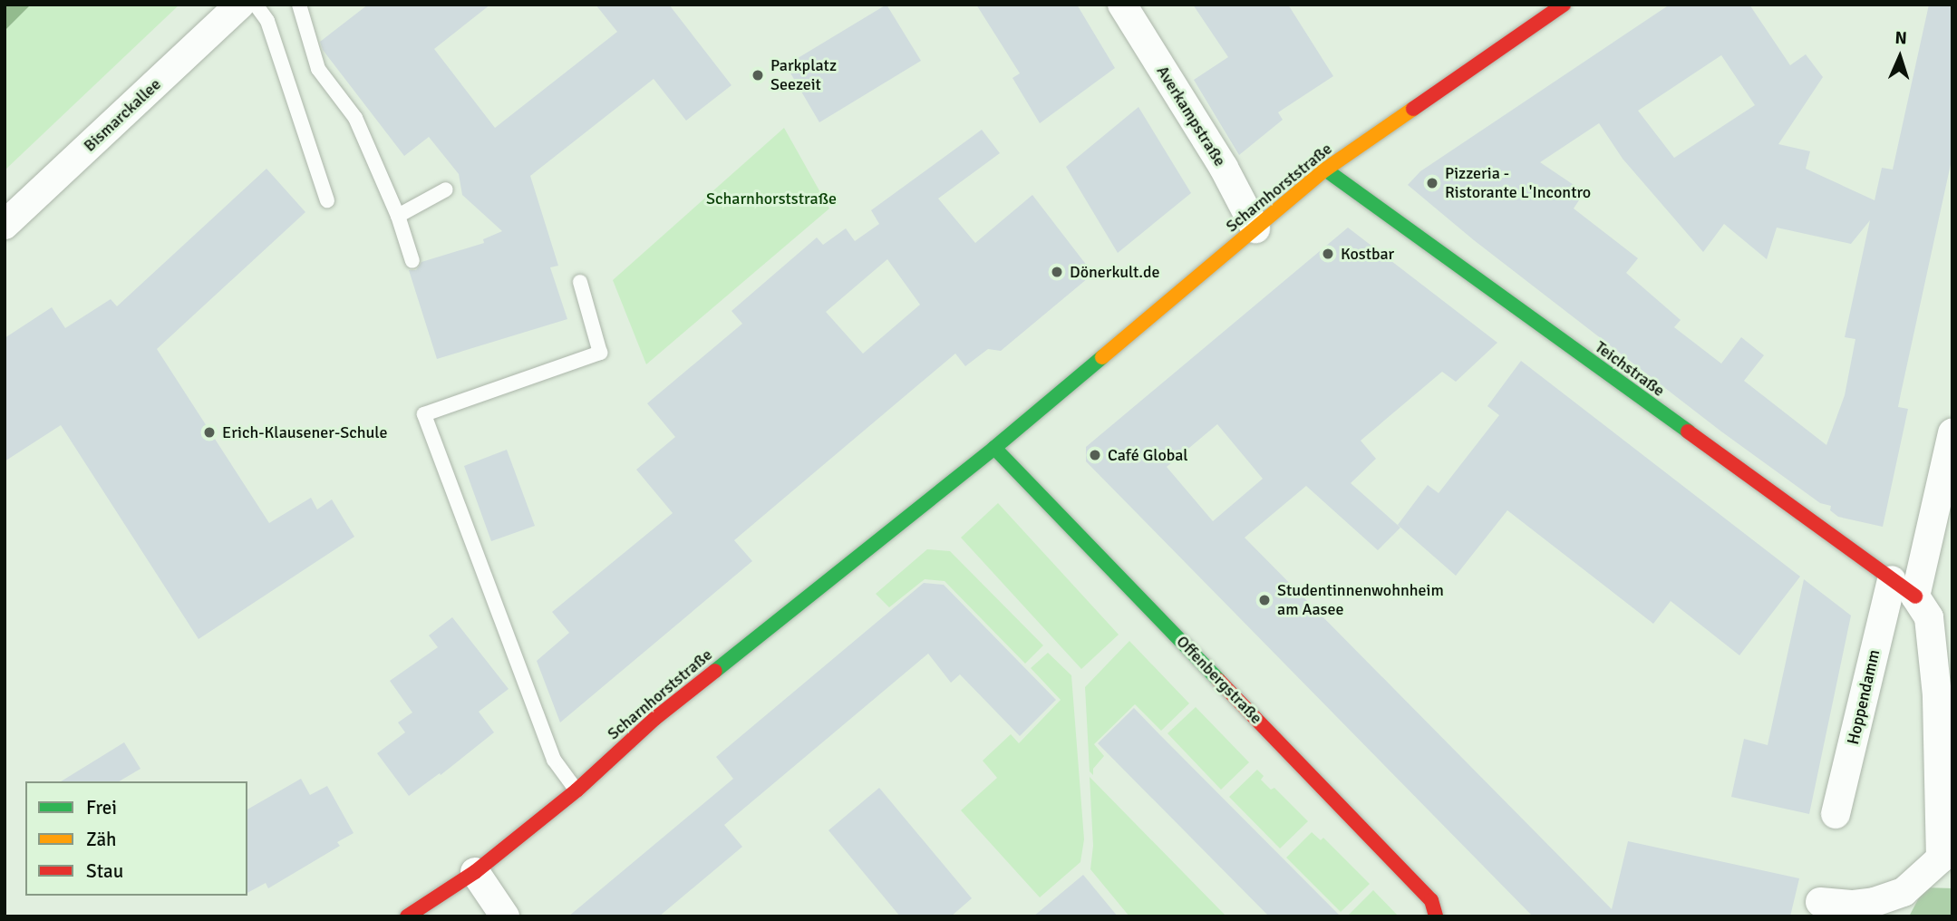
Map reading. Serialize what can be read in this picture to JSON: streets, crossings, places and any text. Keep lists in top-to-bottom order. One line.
{"streets":{"street":["Bismarckallee","Averkampstraße","Scharnhorststraße","Teichstraße","Offenbergstraße","Hoppendamm"]},"crossings":[["Averkampstraße","Scharnhorststraße"],["Scharnhorststraße","Teichstraße"],["Scharnhorststraße","Offenbergstraße"],["Teichstraße","Hoppendamm"]],"parks":["Scharnhorststraße"],"places":["Parkplatz Seezeit","Pizzeria - Ristorante L'Incontro","Kostbar","Dönerkult.de","Erich-Klausener-Schule","Café Global","Studentinnenwohnheim am Aasee"],"legend":["Frei","Zäh","Stau"],"north":"top"}
